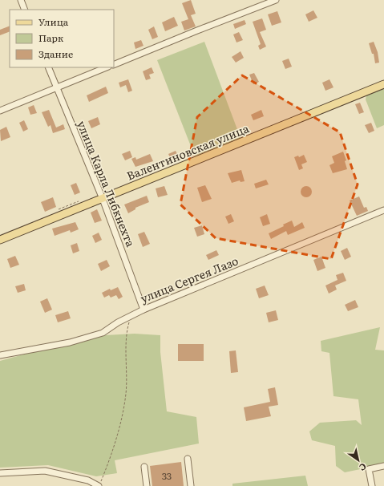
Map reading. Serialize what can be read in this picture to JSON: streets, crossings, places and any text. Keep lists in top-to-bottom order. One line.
{"streets":{"main road":["Валентиновская улица"],"street":["улица Карла Либкнехта","улица Сергея Лазо"]},"crossings":[["Валентиновская улица","улица Карла Либкнехта"],["улица Карла Либкнехта","улица Сергея Лазо"]],"house_numbers":["33"],"legend":["Улица","Парк","Здание"],"north":"bottom right"}
